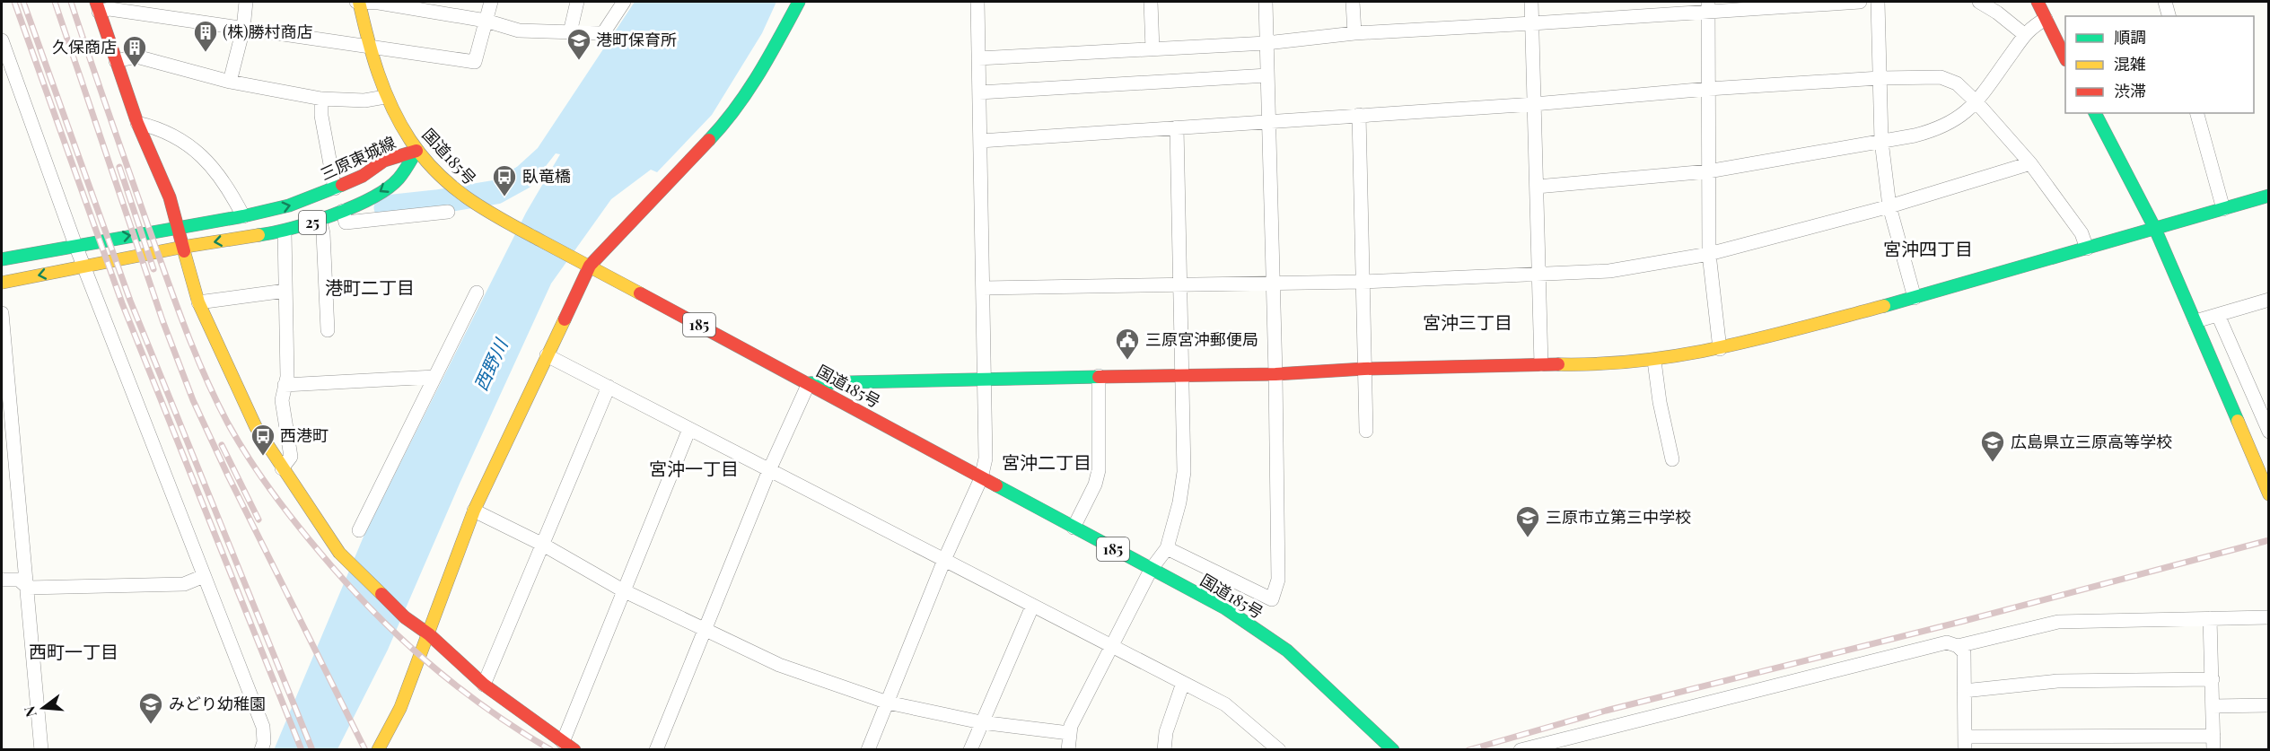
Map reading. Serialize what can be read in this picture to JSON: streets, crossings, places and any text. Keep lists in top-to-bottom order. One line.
{"streets":{"main road":["国道185号","三原東城線","25","185"]},"crossings":[["国道185号","三原東城線"]],"districts":["宮沖四丁目","港町二丁目","宮沖三丁目","宮沖二丁目","宮沖一丁目","西町一丁目"],"water":["西野川"],"places":{"building":["(株)勝村商店","久保商店"],"school or university":["港町保育所","広島県立三原高等学校","三原市立第三中学校","みどり幼稚園"],"bus stop":["臥竜橋","西港町"],"public building":["三原宮沖郵便局"]},"legend":["順調","混雑","渋滞"],"north":"left"}
